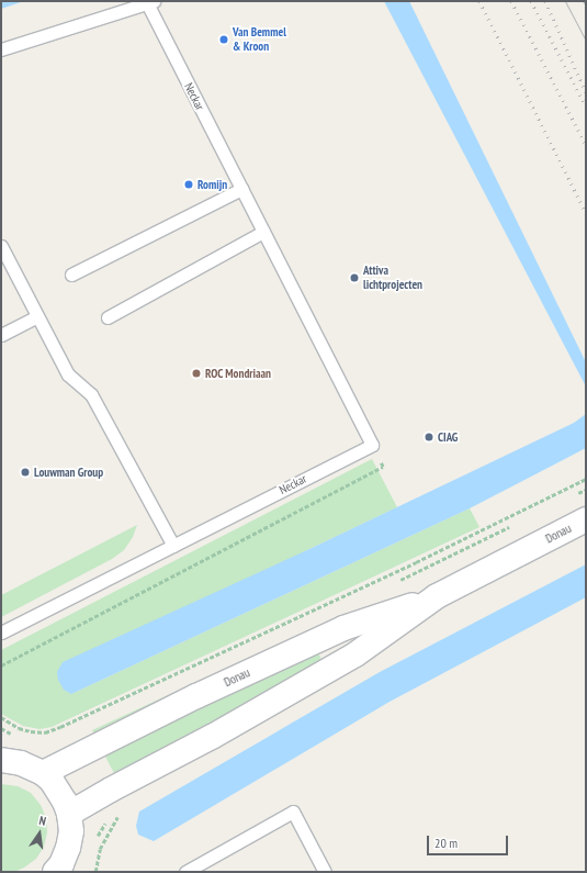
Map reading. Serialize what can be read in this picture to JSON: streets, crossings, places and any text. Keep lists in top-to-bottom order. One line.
{"streets":{"main road":["Donau"],"lane":["Neckar"]},"places":["Van Bemmel & Kroon","Romijn","Attiva lichtprojecten","ROC Mondriaan","CIAG","Louwman Group"],"scale_bar":"20 m","north":"top"}
